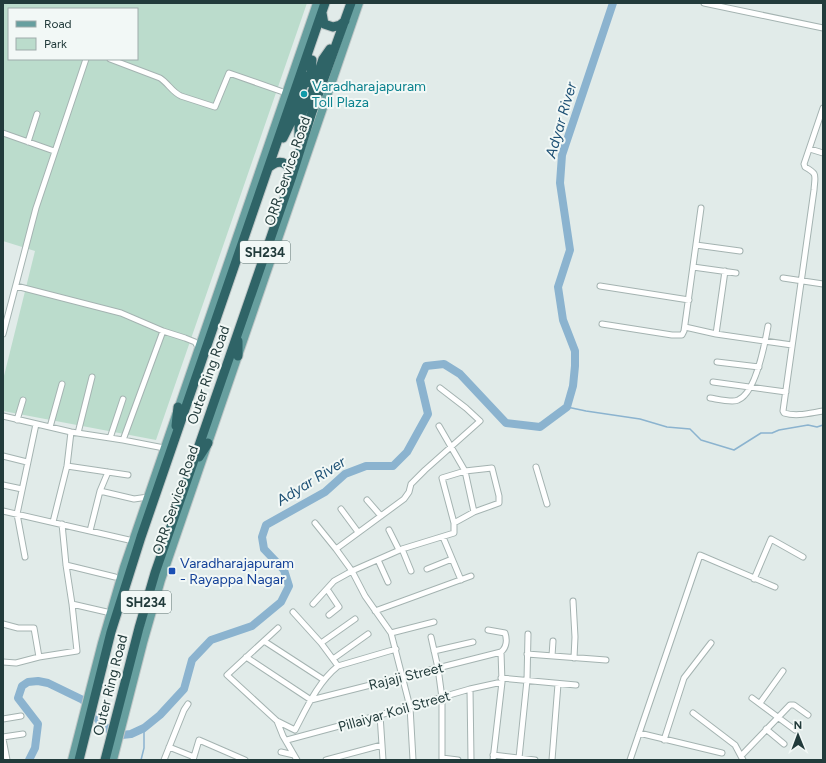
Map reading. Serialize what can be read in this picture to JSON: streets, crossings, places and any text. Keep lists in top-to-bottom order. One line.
{"streets":{"highway":["SH234","Outer Ring Road"],"main road":["ORR Service Road"],"street":["Rajaji Street","Pillaiyar Koil Street"]},"crossings":[["ORR Service Road","Outer Ring Road"]],"water":["Adyar River"],"places":{"other":["Varadharajapuram Toll Plaza"],"transit":["Varadharajapuram - Rayappa Nagar"]},"legend":["Road","Park"],"north":"top"}
